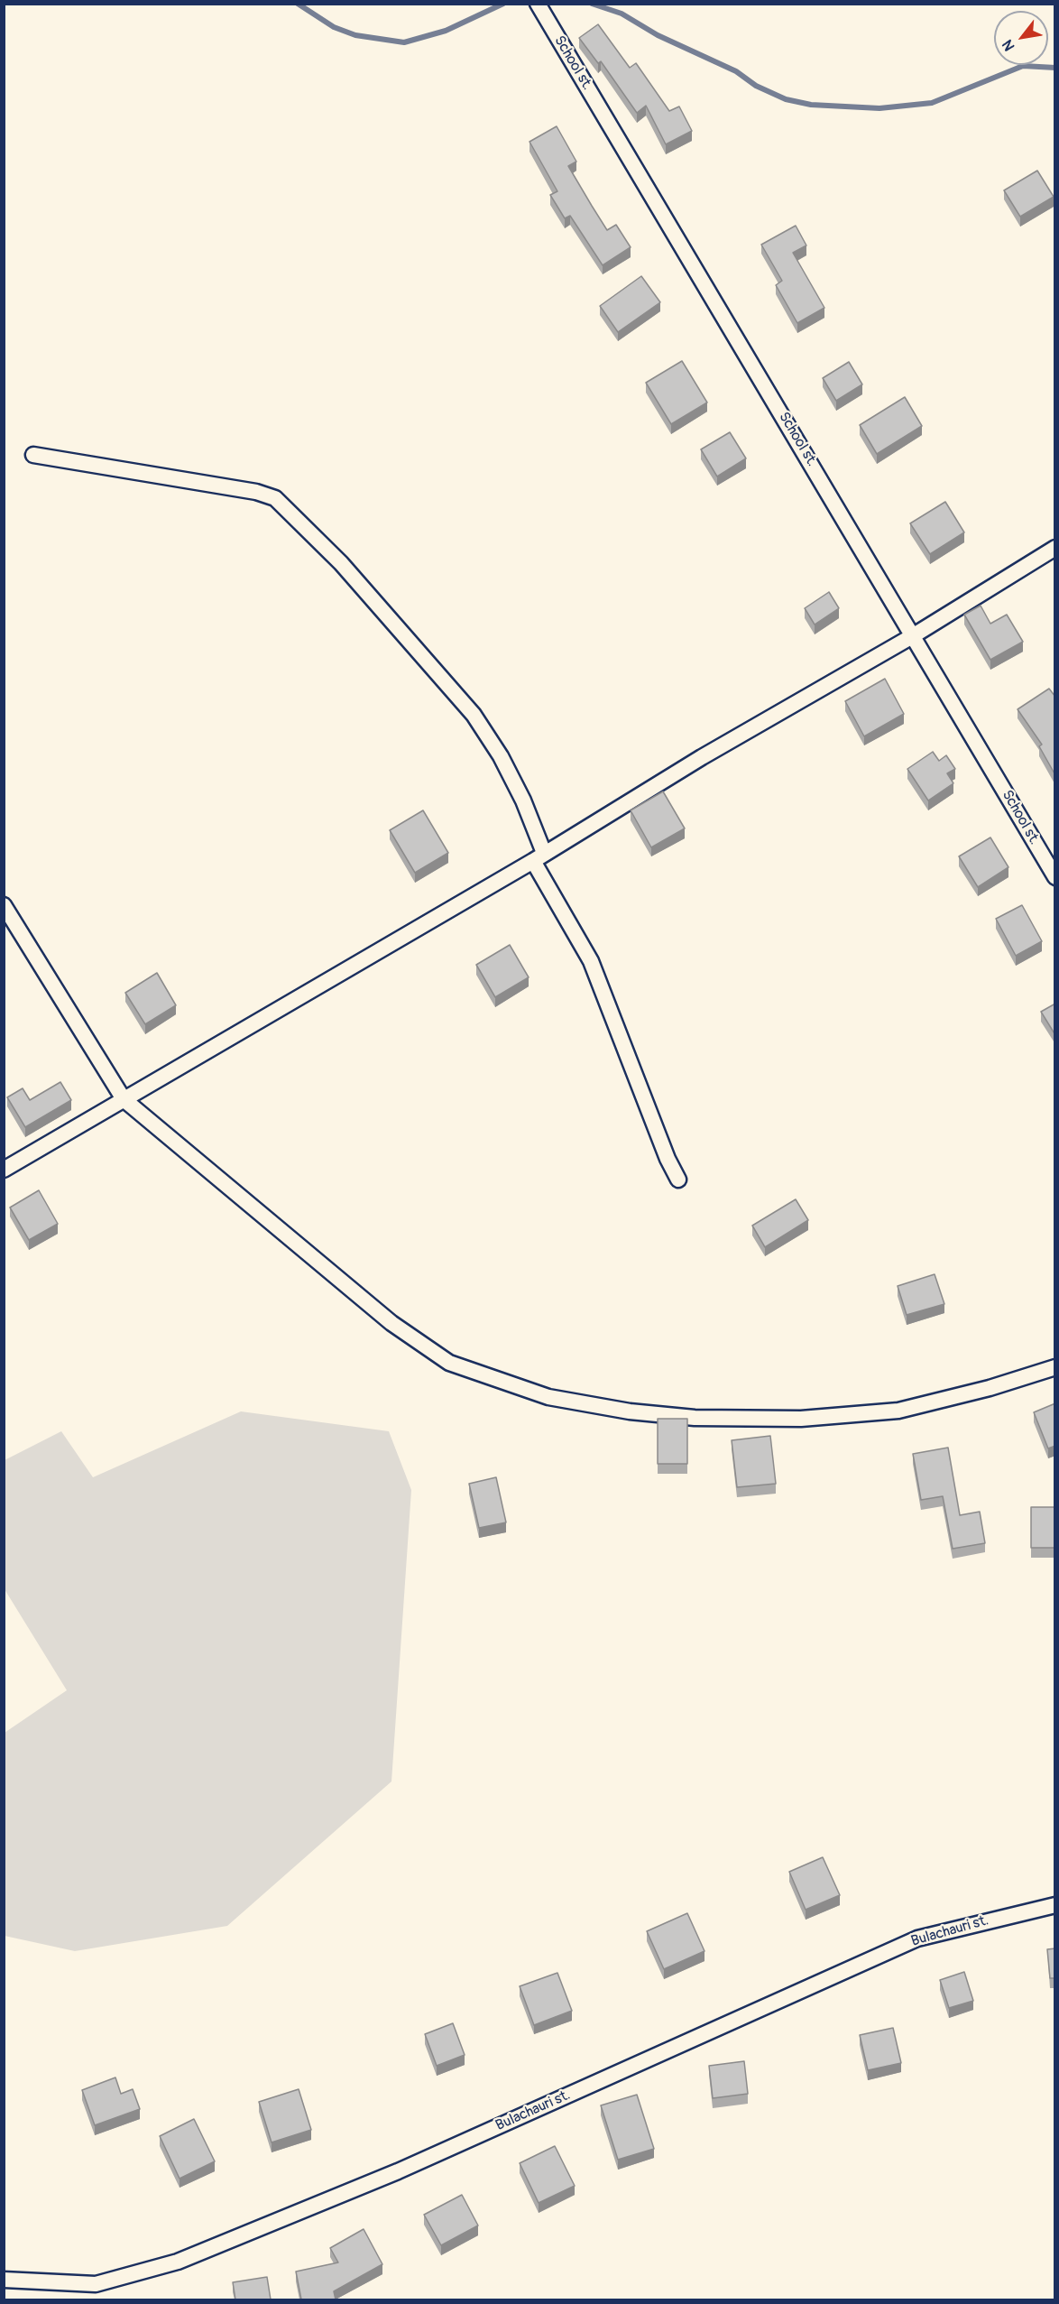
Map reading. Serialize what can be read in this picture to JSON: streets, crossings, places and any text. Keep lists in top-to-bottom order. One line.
{"streets":{"street":["School st.","Bulachauri st."]},"north":"bottom left"}
